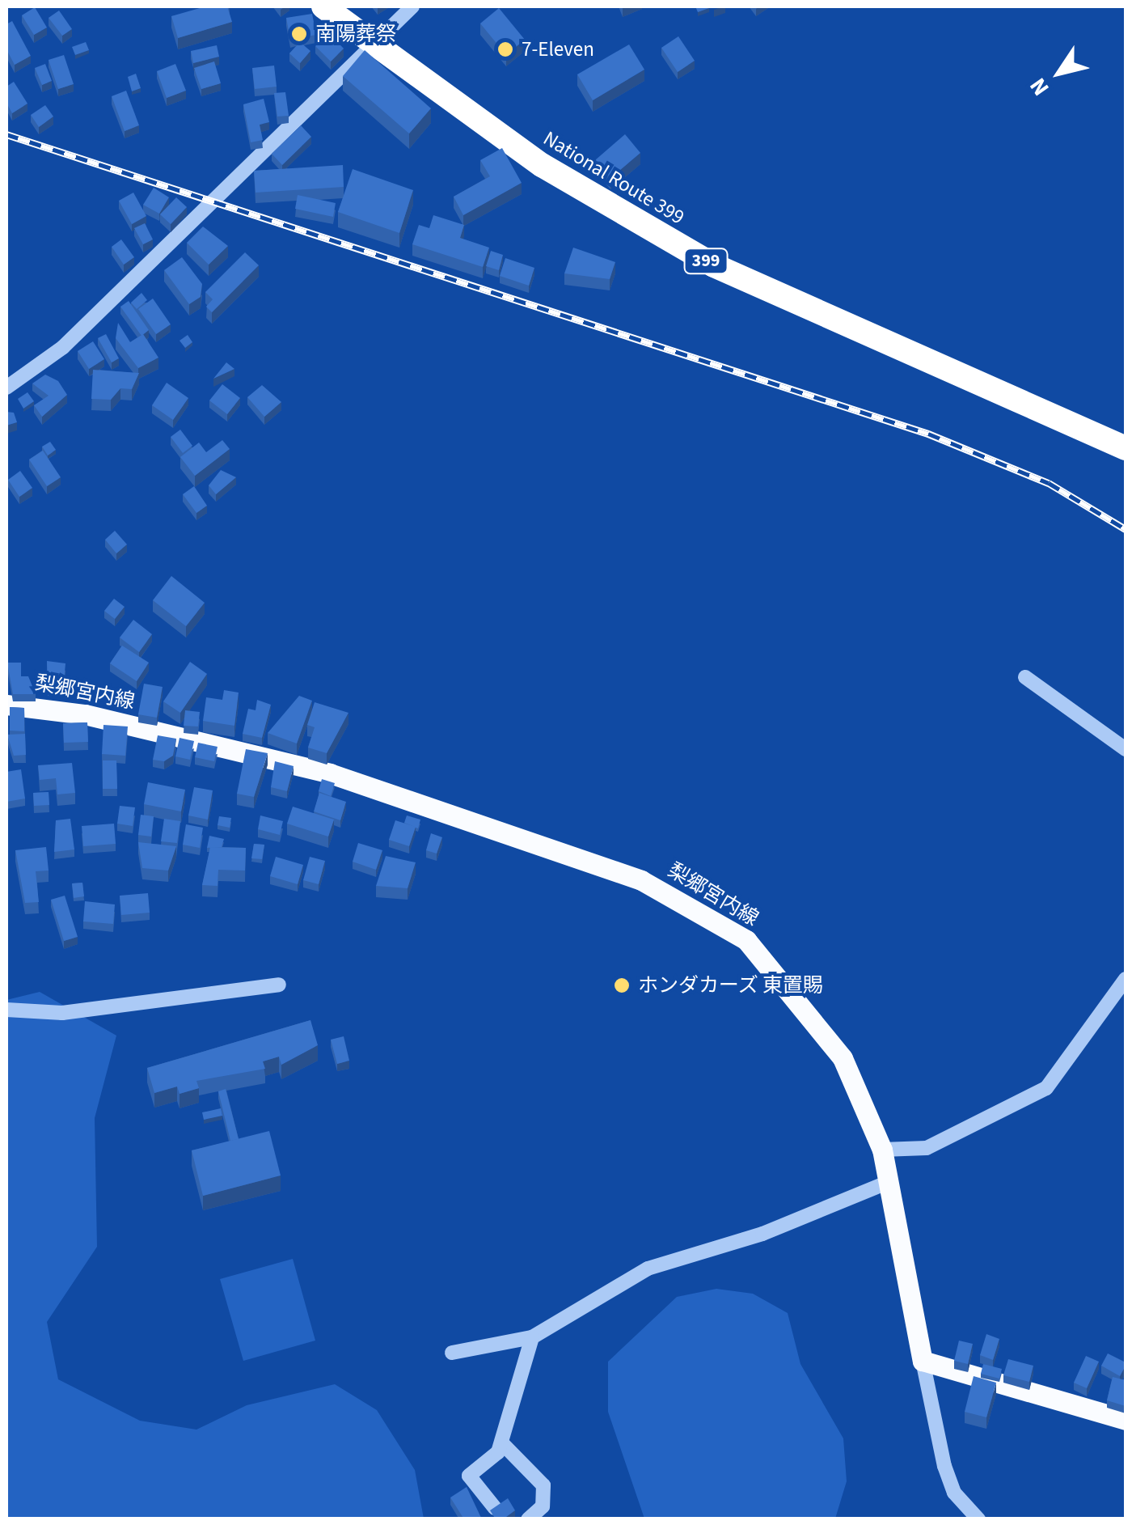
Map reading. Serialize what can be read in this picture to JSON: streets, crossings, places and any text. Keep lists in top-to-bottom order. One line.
{"streets":{"highway":["National Route 399","399"],"main road":["梨郷宮内線"]},"places":["南陽葬祭","7-Eleven","ホンダカーズ 東置賜"],"north":"bottom left"}
